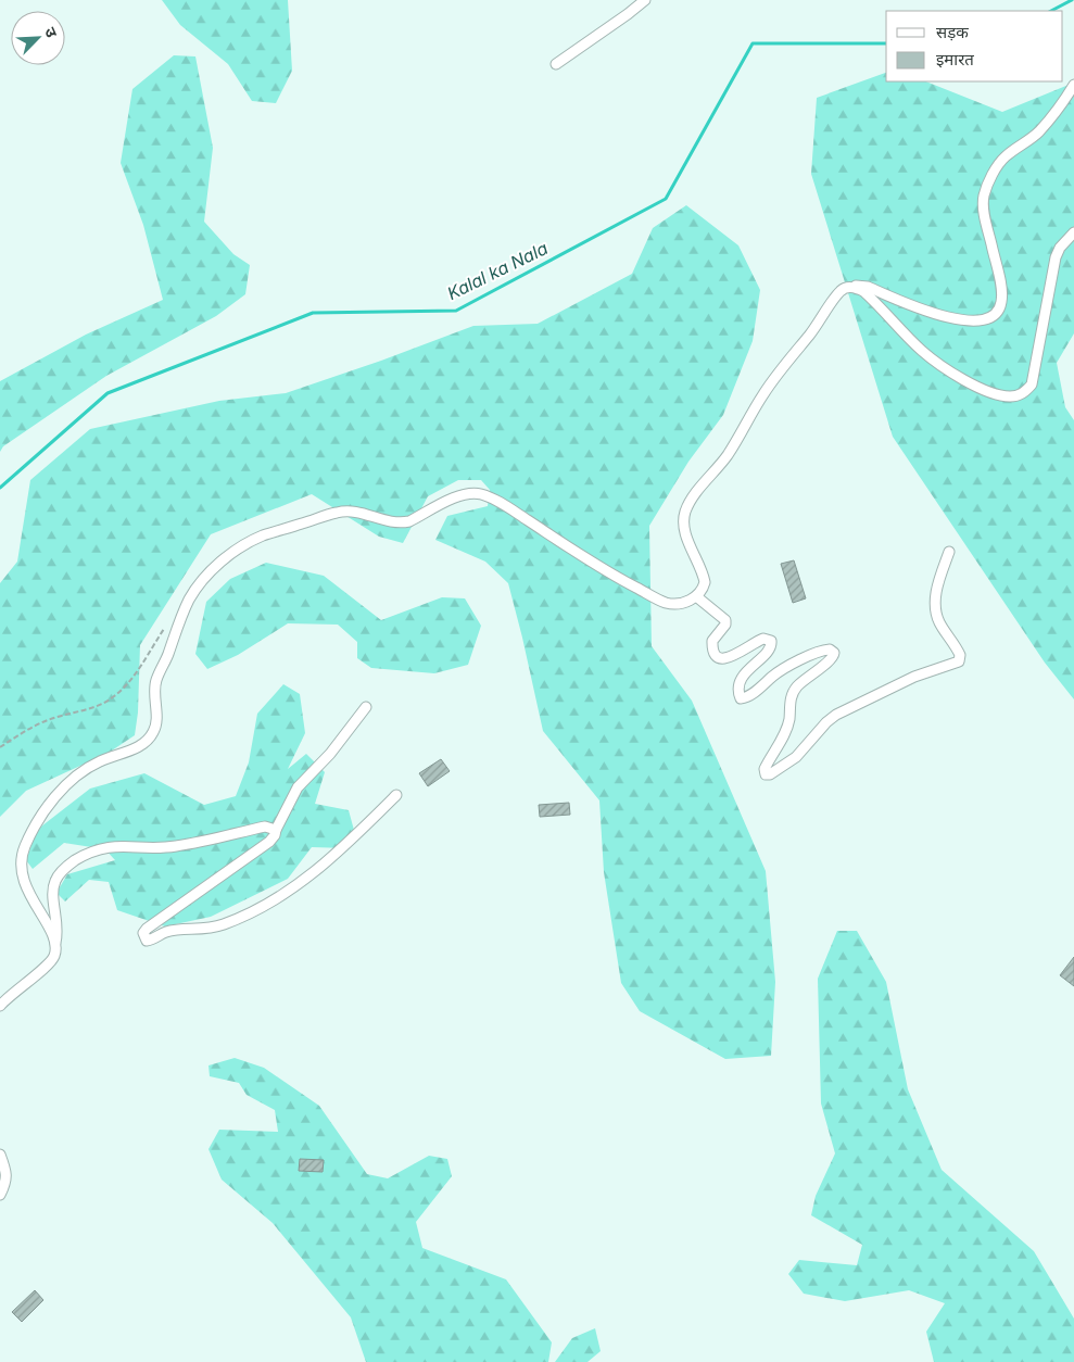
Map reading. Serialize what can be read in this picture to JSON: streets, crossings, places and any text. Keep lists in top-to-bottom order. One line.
{"water":["Kalal ka Nala"],"legend":["सड़क","इमारत"],"north":"top right"}
